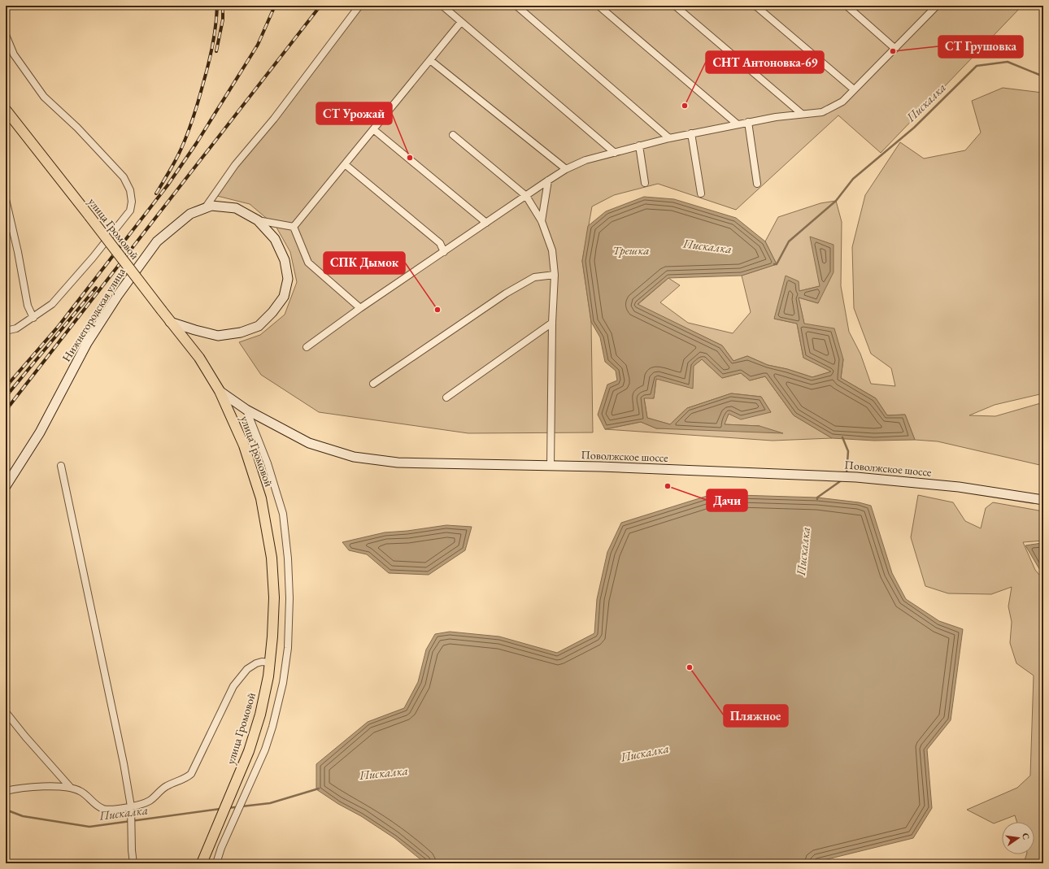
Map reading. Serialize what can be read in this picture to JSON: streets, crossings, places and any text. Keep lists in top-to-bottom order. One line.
{"streets":{"main road":["улица Громовой","Нижнегородская улица","Поволжское шоссе"]},"crossings":[["улица Громовой","Нижнегородская улица"],["улица Громовой","Поволжское шоссе"]],"water":["Пискалка","Трешка"],"places":["СТ Грушовка","СНТ Антоновка-69","СТ Урожай","СПК Дымок","Дачи","Пляжное"],"north":"right"}
